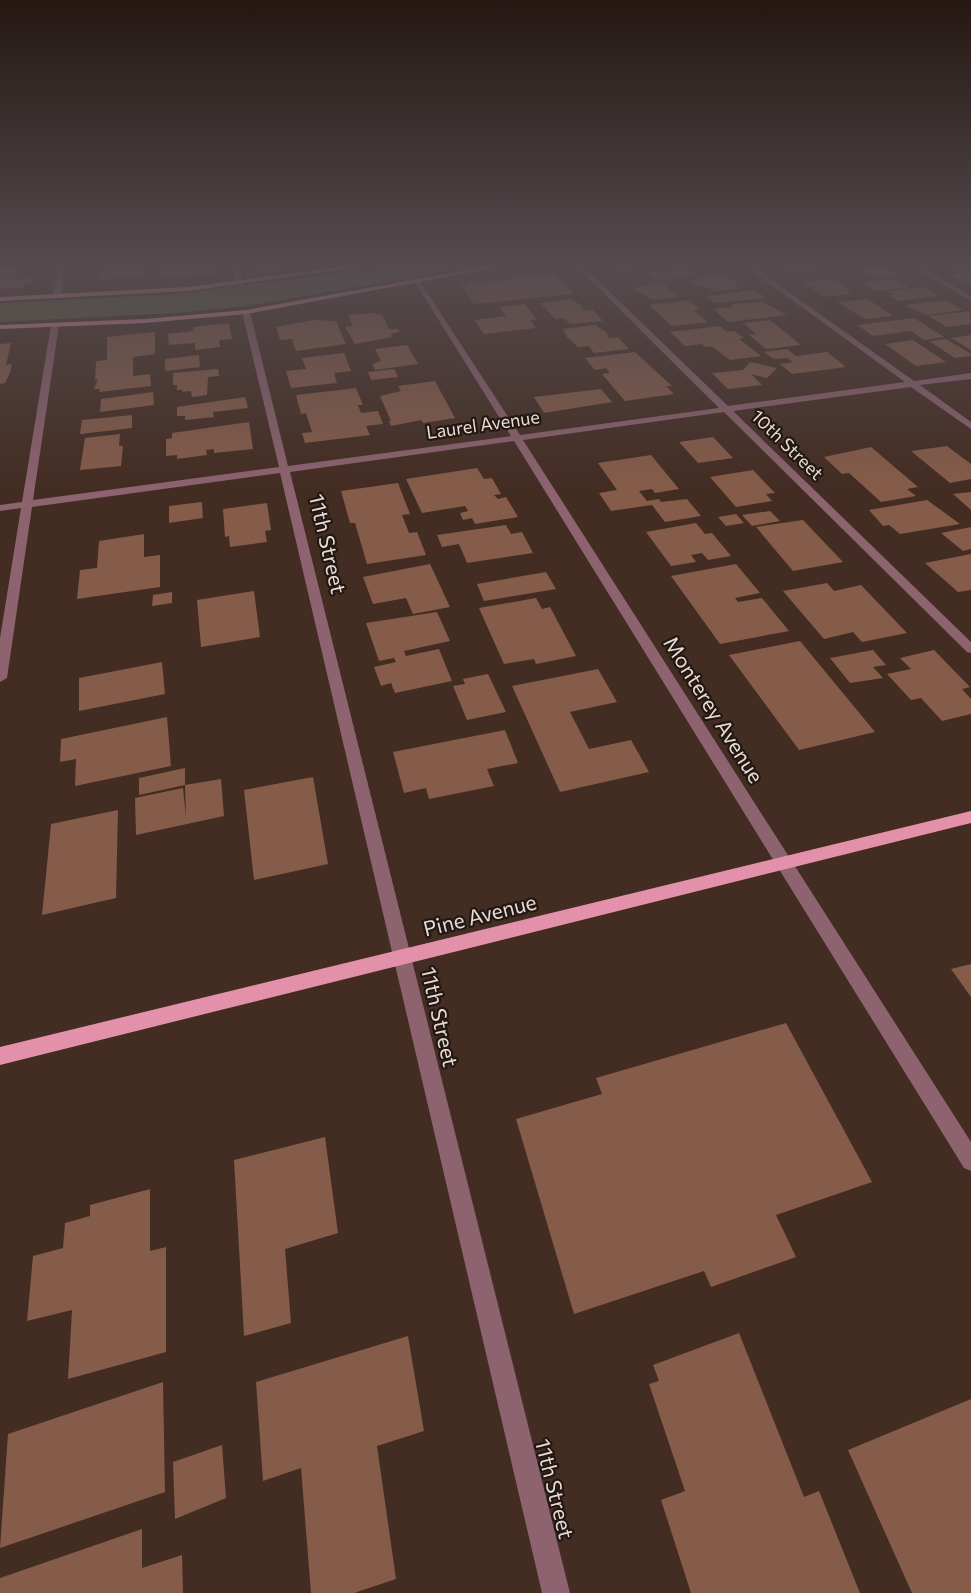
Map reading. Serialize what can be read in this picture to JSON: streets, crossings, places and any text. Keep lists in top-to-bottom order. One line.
{"streets":{"main road":["Pine Avenue"],"street":["Laurel Avenue","10th Street","11th Street","Monterey Avenue"]},"crossings":[["Laurel Avenue","10th Street"],["Laurel Avenue","11th Street"],["Laurel Avenue","Monterey Avenue"],["11th Street","Pine Avenue"],["Monterey Avenue","Pine Avenue"]]}
